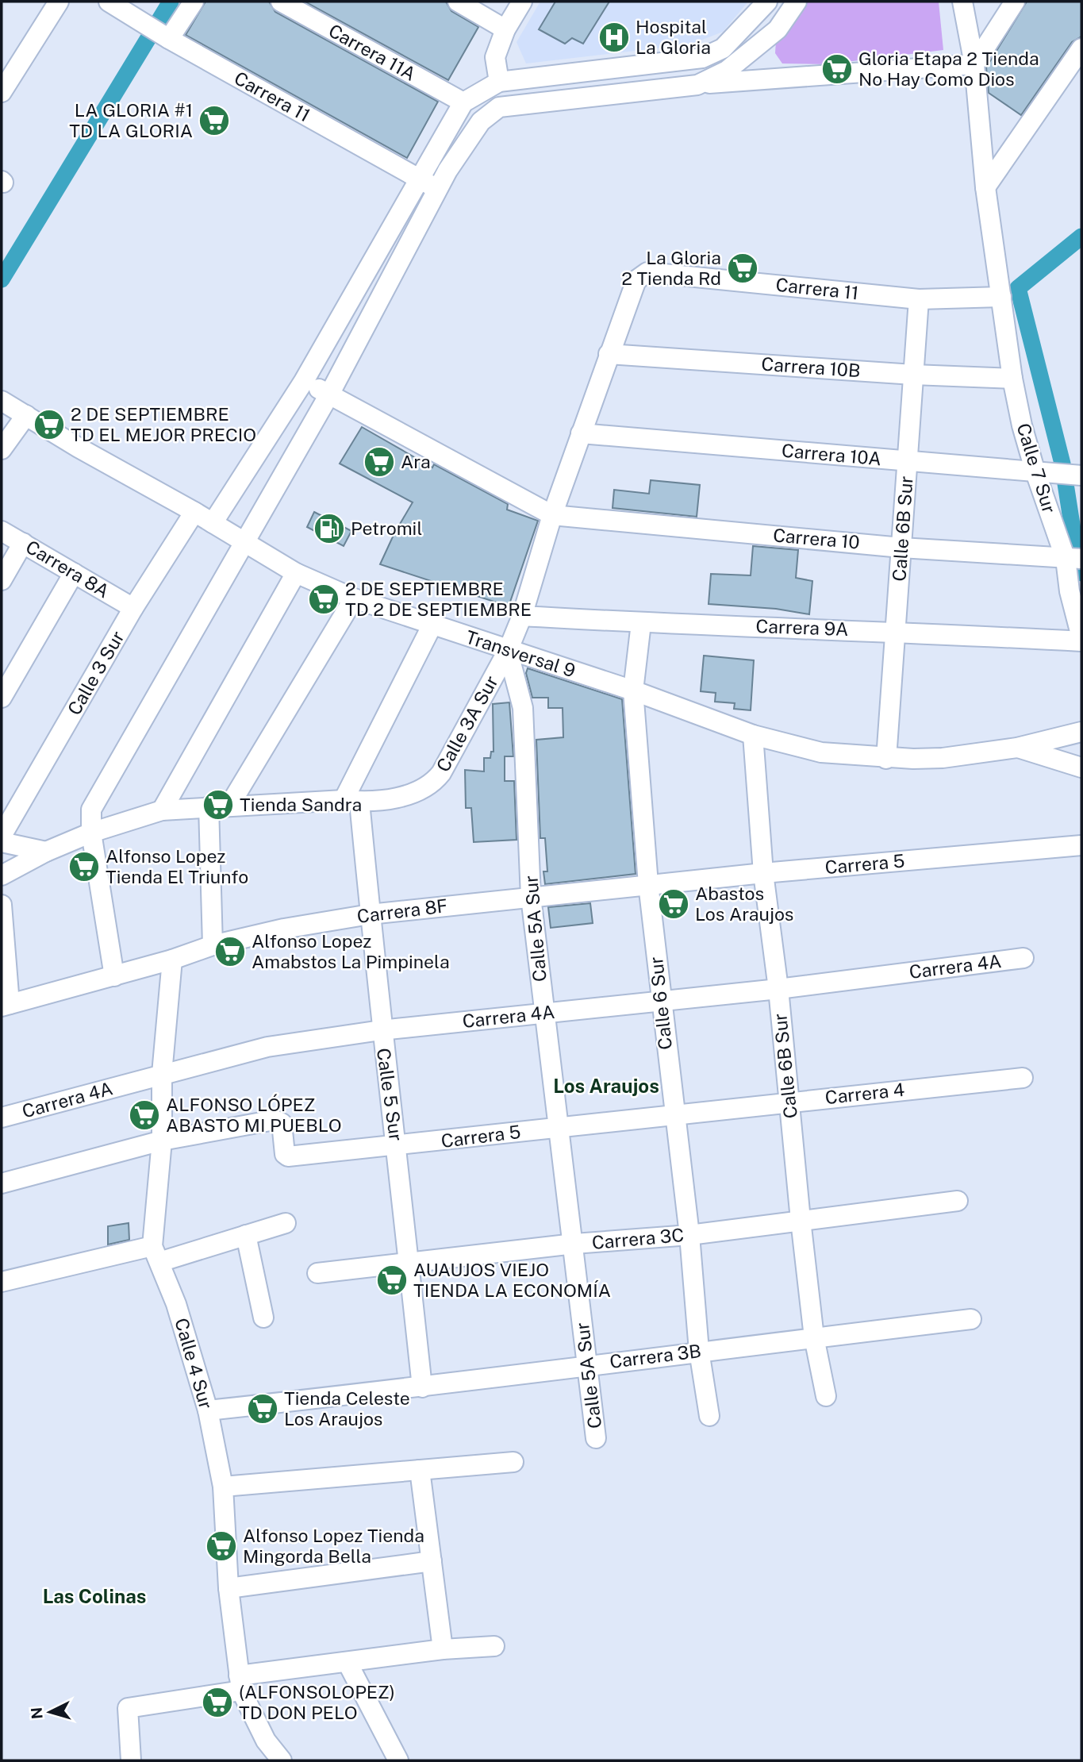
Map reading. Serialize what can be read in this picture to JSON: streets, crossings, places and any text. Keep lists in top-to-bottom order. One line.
{"streets":{"street":["Carrera 11A","Carrera 11","Carrera 10B","Carrera 10A","Calle 7 Sur","Calle 6B Sur","Carrera 10","Carrera 8A","Carrera 9A","Transversal 9","Calle 3 Sur","Calle 3A Sur","Carrera 5","Carrera 8F","Calle 5A Sur","Carrera 4A","Calle 6 Sur","Carrera 4","Calle 5 Sur","Carrera 3C","Carrera 3B","Calle 4 Sur"]},"crossings":[["Carrera 11","Calle 7 Sur"],["Carrera 11","Calle 6B Sur"],["Carrera 11","Calle 3A Sur"],["Carrera 10B","Calle 7 Sur"],["Carrera 10B","Calle 6B Sur"],["Carrera 10B","Calle 3A Sur"],["Carrera 10A","Calle 7 Sur"],["Carrera 10A","Calle 6B Sur"],["Carrera 10A","Calle 3A Sur"],["Calle 7 Sur","Carrera 10"],["Calle 7 Sur","Carrera 9A"],["Calle 6B Sur","Carrera 10"],["Calle 6B Sur","Carrera 9A"],["Calle 6B Sur","Transversal 9"],["Calle 6B Sur","Carrera 5"],["Calle 6B Sur","Carrera 4A"],["Calle 6B Sur","Carrera 4"],["Calle 6B Sur","Carrera 3C"],["Calle 6B Sur","Carrera 3B"],["Carrera 10","Calle 3A Sur"],["Carrera 8A","Calle 3 Sur"],["Carrera 9A","Calle 3A Sur"],["Carrera 9A","Calle 6 Sur"],["Transversal 9","Calle 3 Sur"],["Transversal 9","Calle 3A Sur"],["Transversal 9","Calle 5A Sur"],["Transversal 9","Calle 6 Sur"],["Calle 3A Sur","Calle 5A Sur"],["Calle 3A Sur","Calle 5 Sur"],["Carrera 5","Carrera 8F"],["Carrera 5","Calle 5A Sur"],["Carrera 5","Calle 6 Sur"],["Carrera 5","Carrera 4"],["Carrera 5","Calle 5 Sur"],["Carrera 5","Calle 4 Sur"],["Carrera 8F","Calle 5A Sur"],["Carrera 8F","Calle 6 Sur"],["Carrera 8F","Calle 5 Sur"],["Carrera 8F","Calle 4 Sur"],["Calle 5A Sur","Carrera 4A"],["Calle 5A Sur","Carrera 3C"],["Calle 5A Sur","Carrera 3B"],["Carrera 4A","Calle 6 Sur"],["Carrera 4A","Calle 5 Sur"],["Carrera 4A","Calle 4 Sur"],["Calle 6 Sur","Carrera 4"],["Calle 6 Sur","Carrera 3C"],["Calle 6 Sur","Carrera 3B"],["Calle 5 Sur","Carrera 3C"],["Calle 5 Sur","Carrera 3B"],["Carrera 3B","Calle 4 Sur"]],"districts":["Los Araujos","Las Colinas"],"places":{"hospital":["Hospital La Gloria"],"supermarket":["Gloria Etapa 2 Tienda No Hay Como Dios","LA GLORIA #1 TD LA GLORIA","La Gloria 2 Tienda Rd","2 DE SEPTIEMBRE TD EL MEJOR PRECIO","Ara","2 DE SEPTIEMBRE TD 2 DE SEPTIEMBRE","Tienda Sandra","Alfonso Lopez Tienda El Triunfo","Abastos Los Araujos","Alfonso Lopez Amabstos La Pimpinela","ALFONSO LÓPEZ ABASTO MI PUEBLO","AUAUJOS VIEJO TIENDA LA ECONOMÍA","Tienda Celeste Los Araujos","Alfonso Lopez Tienda Mingorda Bella","(ALFONSOLOPEZ) TD DON PELO"],"fuel station":["Petromil"]},"north":"left"}
